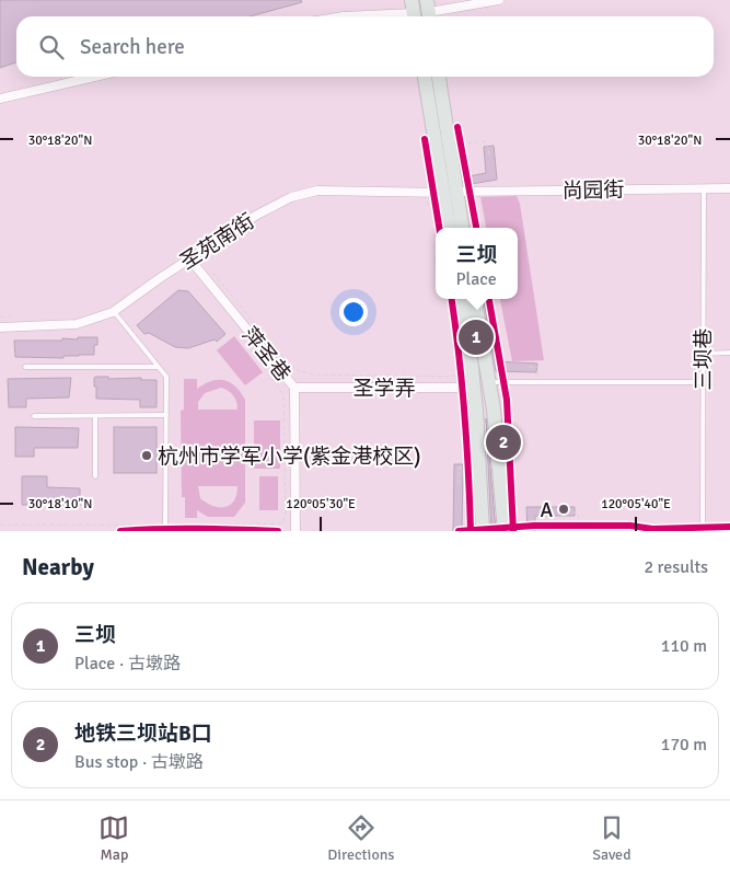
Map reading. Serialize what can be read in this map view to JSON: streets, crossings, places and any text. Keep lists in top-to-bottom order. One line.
{"streets":{"street":["尚园街","圣苑南街","萍圣巷","圣学弄"],"lane":["三坝巷"]},"crossings":[["尚园街","圣苑南街"],["尚园街","三坝巷"],["圣苑南街","萍圣巷"],["萍圣巷","圣学弄"]],"places":["杭州市学军小学(紫金港校区)","A"],"page":{"search":"Search here","popup":["三坝","Place"],"pins":["1","2"],"heading":["Nearby","2 results"],"list":[{"mark":"1","name":"三坝","note":"Place · 古墩路","value":"110 m"},{"mark":"2","name":"地铁三坝站B口","note":"Bus stop · 古墩路","value":"170 m"}],"nav":["Map","Directions","Saved"]},"coordinates":["30°18'20\"N","30°18'10\"N","120°05'30\"E","120°05'40\"E"]}
